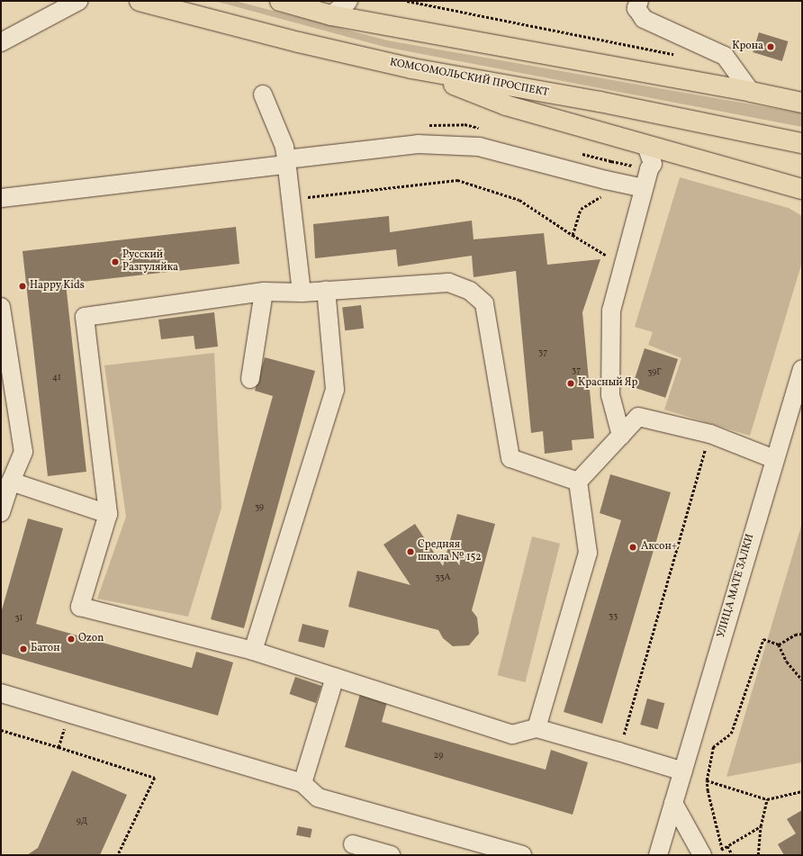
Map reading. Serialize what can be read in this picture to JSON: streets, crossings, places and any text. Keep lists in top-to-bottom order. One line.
{"streets":{"main road":["КОМСОМОЛЬСКИЙ ПРОСПЕКТ"],"street":["УЛИЦА МАТЕ ЗАЛКИ"]},"places":["Крона","Русский Разгуляйка","Happy Kids","Красный Яр","Аксон+","Средняя школа № 152","Ozon","Батон"],"house_numbers":["37","37","39Г","41","39","33А","33","31","29","9Д"]}
